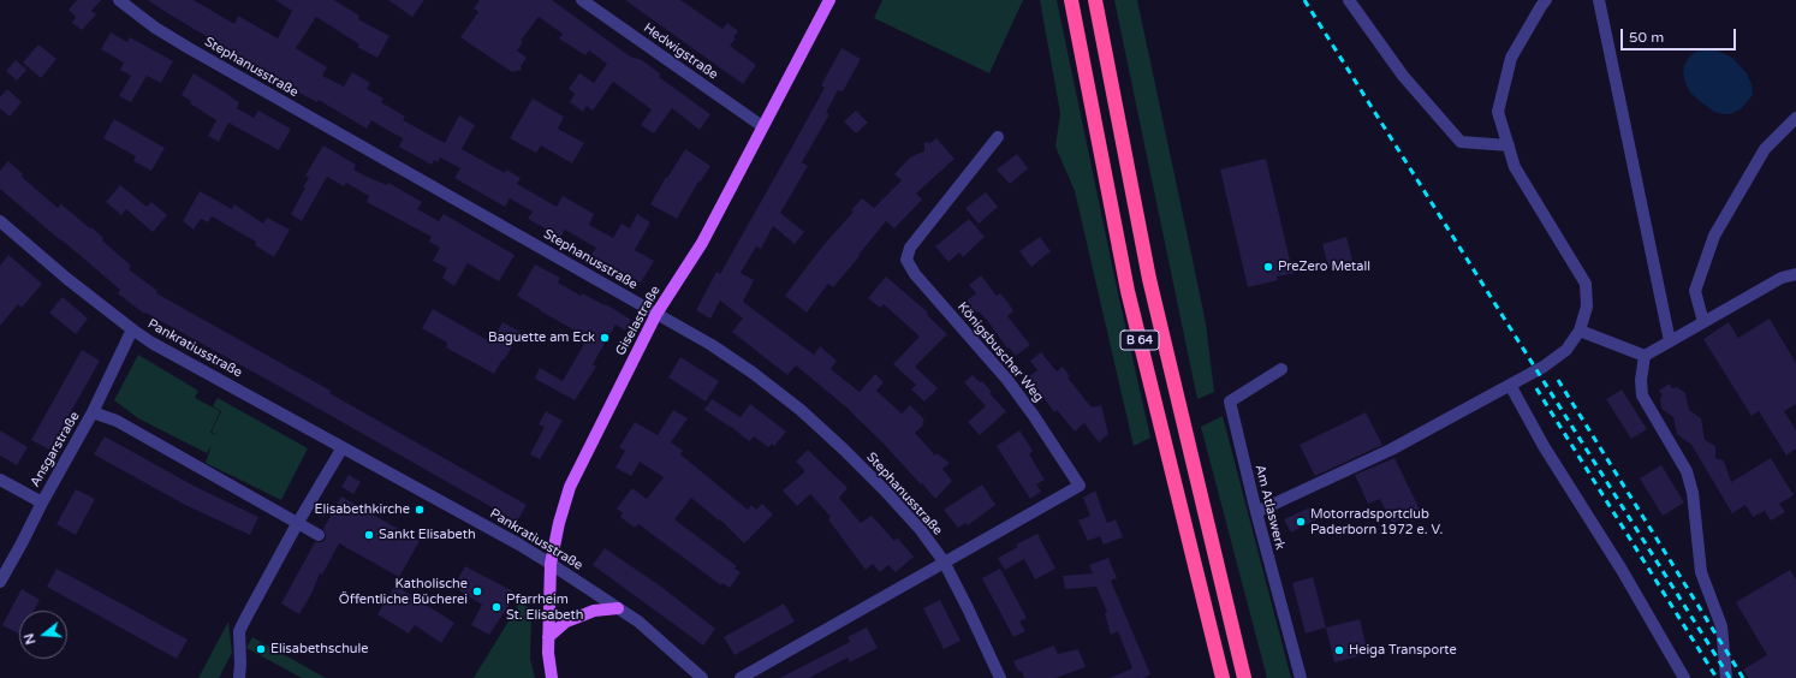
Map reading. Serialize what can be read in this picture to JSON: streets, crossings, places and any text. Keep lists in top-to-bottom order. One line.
{"streets":{"highway":["B 64"],"main road":["Giselastraße"],"street":["Hedwigstraße","Stephanusstraße","Pankratiusstraße","Königsbuscher Weg","Ansgarstraße","Am Atlaswerk"]},"crossings":[["Hedwigstraße","Giselastraße"],["Stephanusstraße","Giselastraße"],["Stephanusstraße","Königsbuscher Weg"],["Giselastraße","Pankratiusstraße"],["Pankratiusstraße","Ansgarstraße"]],"places":["PreZero Metall","Baguette am Eck","Elisabethkirche","Motorradsportclub Paderborn 1972 e. V.","Sankt Elisabeth","Katholische Öffentliche Bücherei","Pfarrheim St. Elisabeth","Elisabethschule","Heiga Transporte"],"scale_bar":"50 m","north":"left"}
